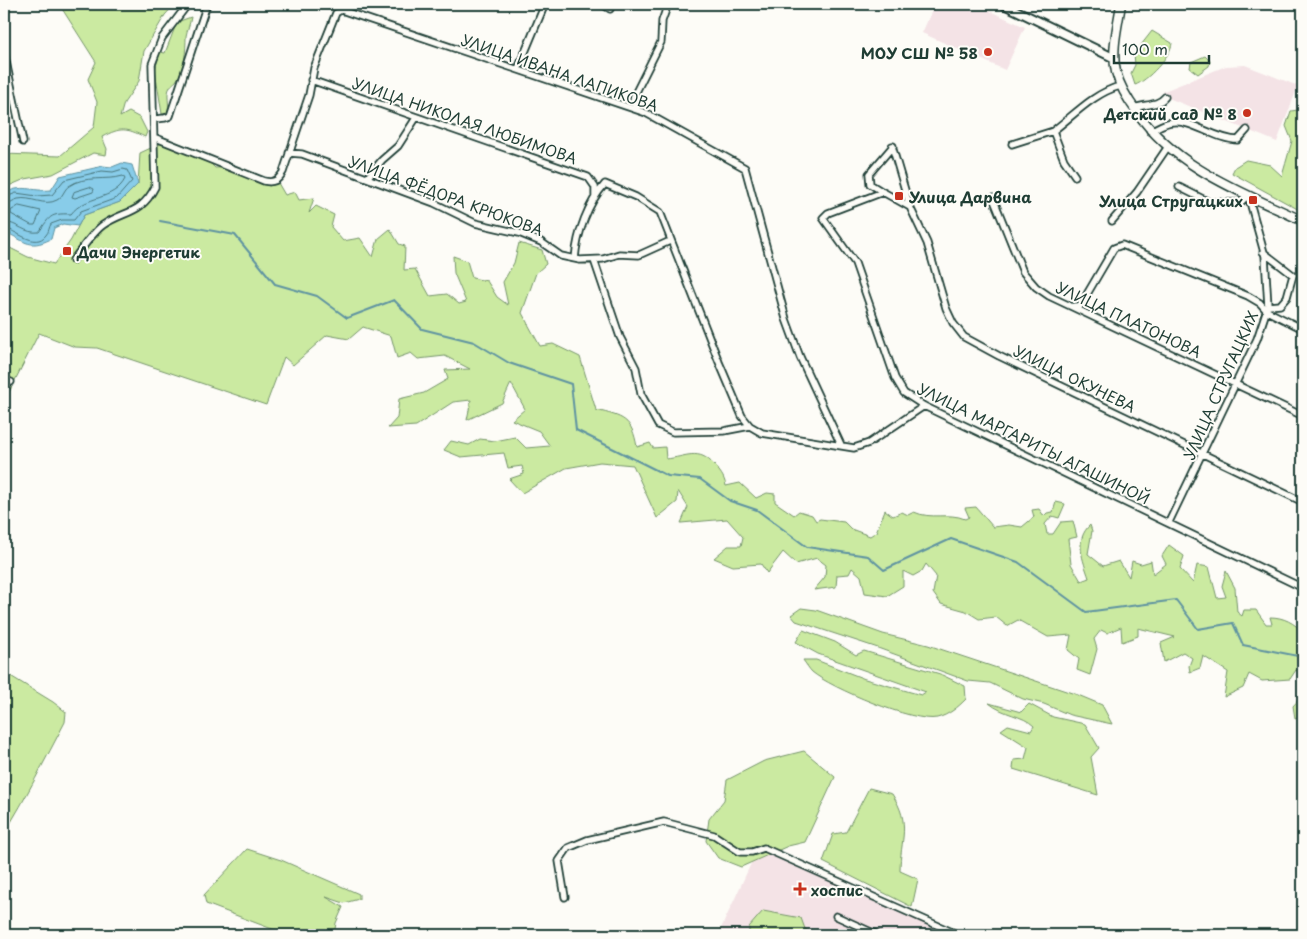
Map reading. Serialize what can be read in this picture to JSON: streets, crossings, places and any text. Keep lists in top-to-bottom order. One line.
{"streets":{"street":["УЛИЦА ИВАНА ЛАПИКОВА","УЛИЦА НИКОЛАЯ ЛЮБИМОВА","УЛИЦА ФЁДОРА КРЮКОВА","УЛИЦА ПЛАТОНОВА","УЛИЦА ОКУНЕВА","УЛИЦА СТРУГАЦКИХ","УЛИЦА МАРГАРИТЫ АГАШИНОЙ"]},"crossings":[["УЛИЦА ИВАНА ЛАПИКОВА","УЛИЦА НИКОЛАЯ ЛЮБИМОВА"],["УЛИЦА ПЛАТОНОВА","УЛИЦА СТРУГАЦКИХ"],["УЛИЦА ОКУНЕВА","УЛИЦА СТРУГАЦКИХ"],["УЛИЦА ОКУНЕВА","УЛИЦА МАРГАРИТЫ АГАШИНОЙ"],["УЛИЦА СТРУГАЦКИХ","УЛИЦА МАРГАРИТЫ АГАШИНОЙ"]],"places":{"other":["МОУ СШ № 58","Детский сад № 8"],"transit":["Улица Дарвина","Улица Стругацких","Дачи Энергетик"],"health":["хоспис"]},"scale_bar":"100 m"}
